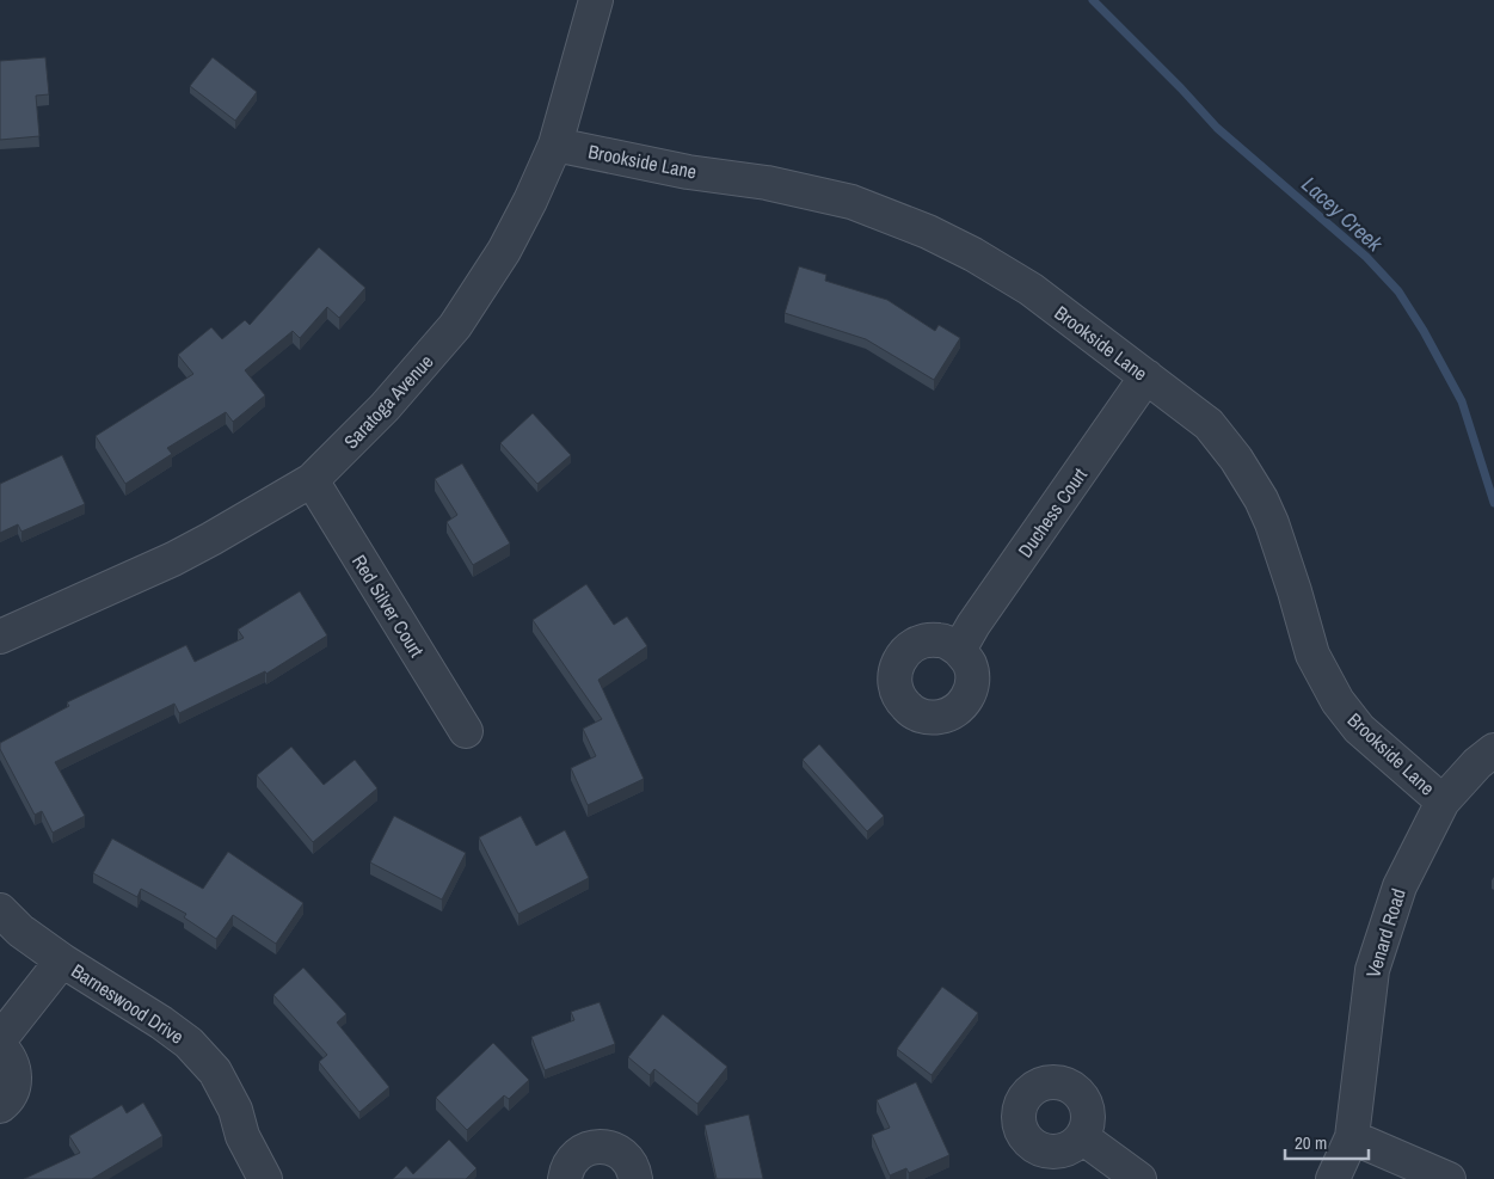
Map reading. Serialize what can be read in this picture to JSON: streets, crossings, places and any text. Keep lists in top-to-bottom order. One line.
{"streets":{"street":["Brookside Lane","Saratoga Avenue","Duchess Court","Red Silver Court","Venard Road","Barneswood Drive"]},"crossings":[["Brookside Lane","Saratoga Avenue"],["Brookside Lane","Duchess Court"],["Brookside Lane","Venard Road"],["Saratoga Avenue","Red Silver Court"]],"water":["Lacey Creek"],"scale_bar":"20 m"}
